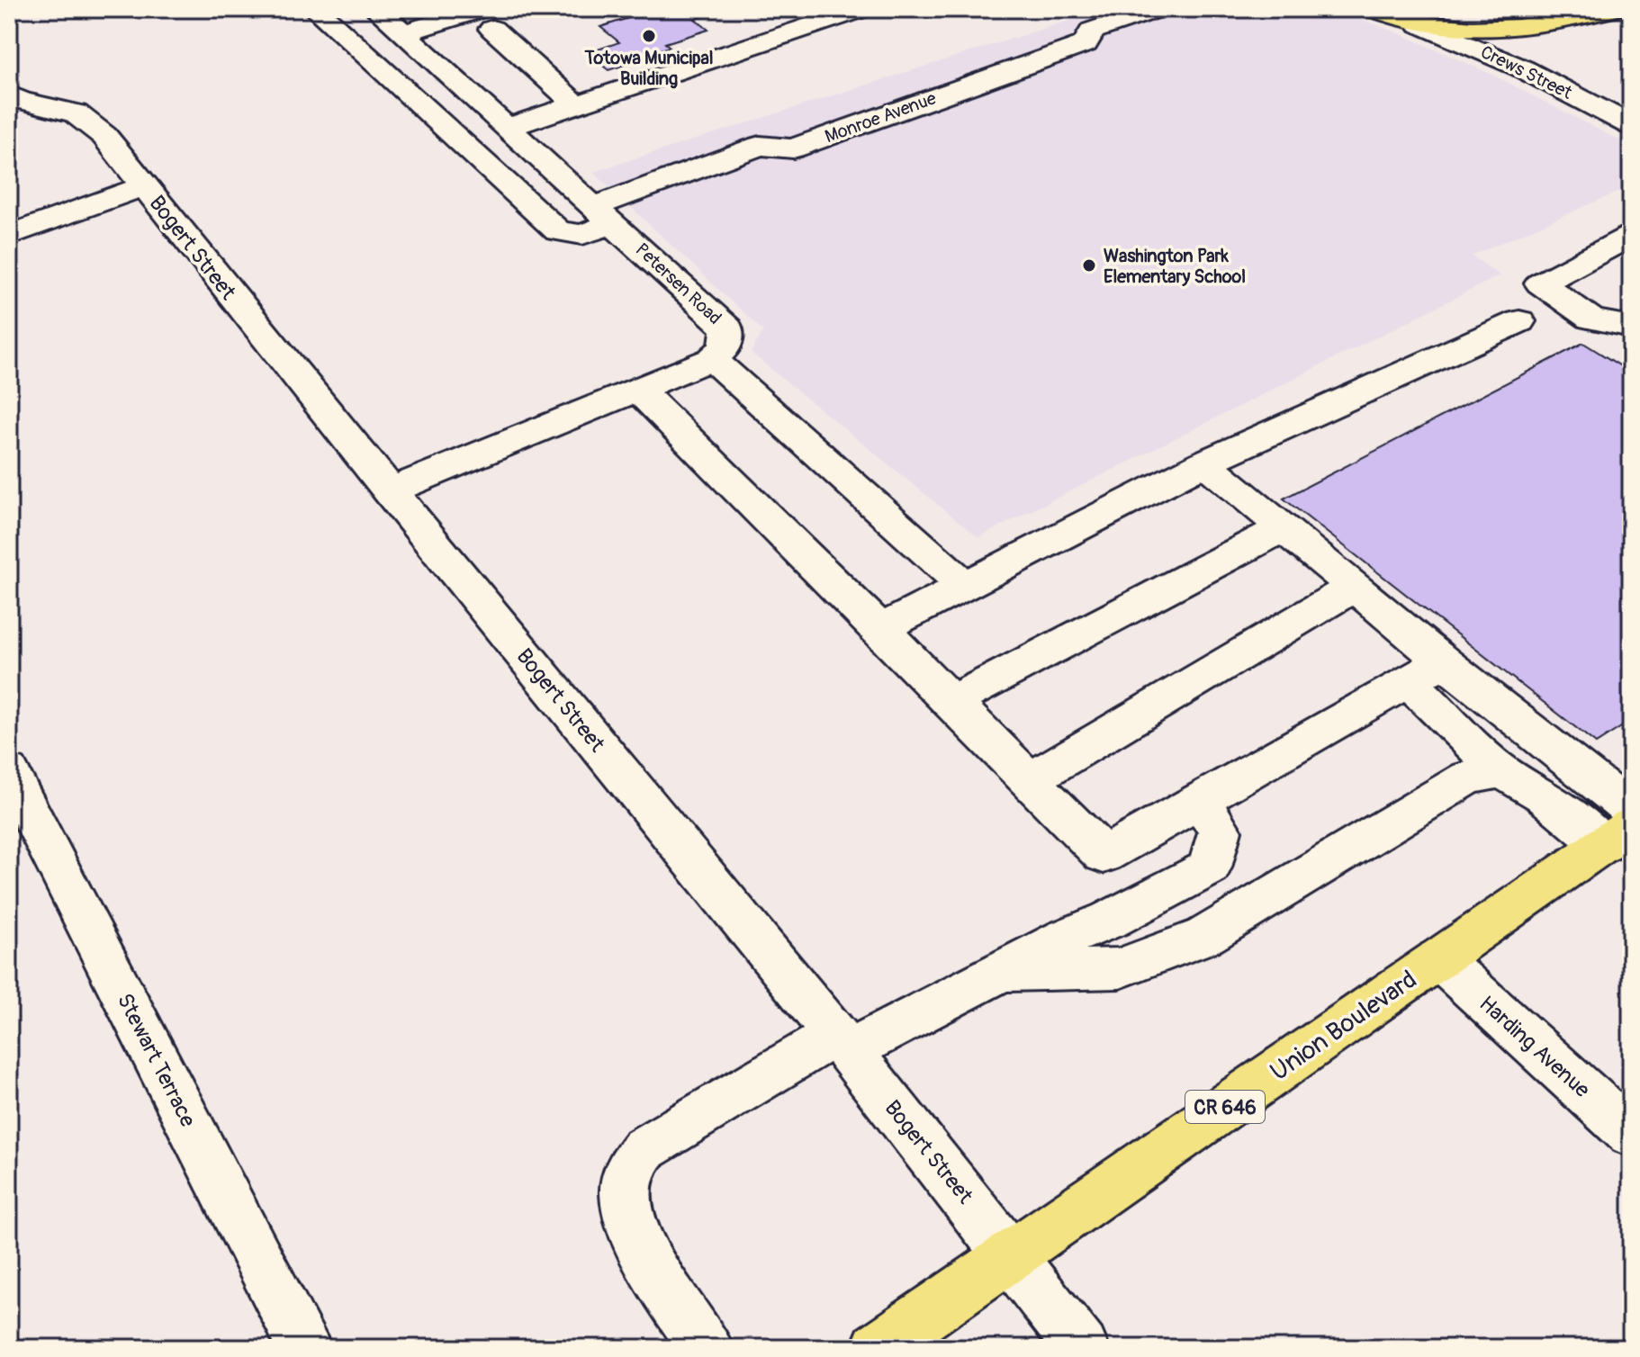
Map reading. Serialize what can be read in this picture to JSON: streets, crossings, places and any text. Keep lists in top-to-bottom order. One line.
{"streets":{"main road":["Union Boulevard","CR 646"],"street":["Crews Street","Monroe Avenue","Bogert Street","Petersen Road","Harding Avenue","Stewart Terrace"]},"crossings":[["Monroe Avenue","Petersen Road"],["Bogert Street","Petersen Road"],["Bogert Street","Union Boulevard"],["Union Boulevard","Harding Avenue"]],"places":["Totowa Municipal Building","Washington Park Elementary School"]}
